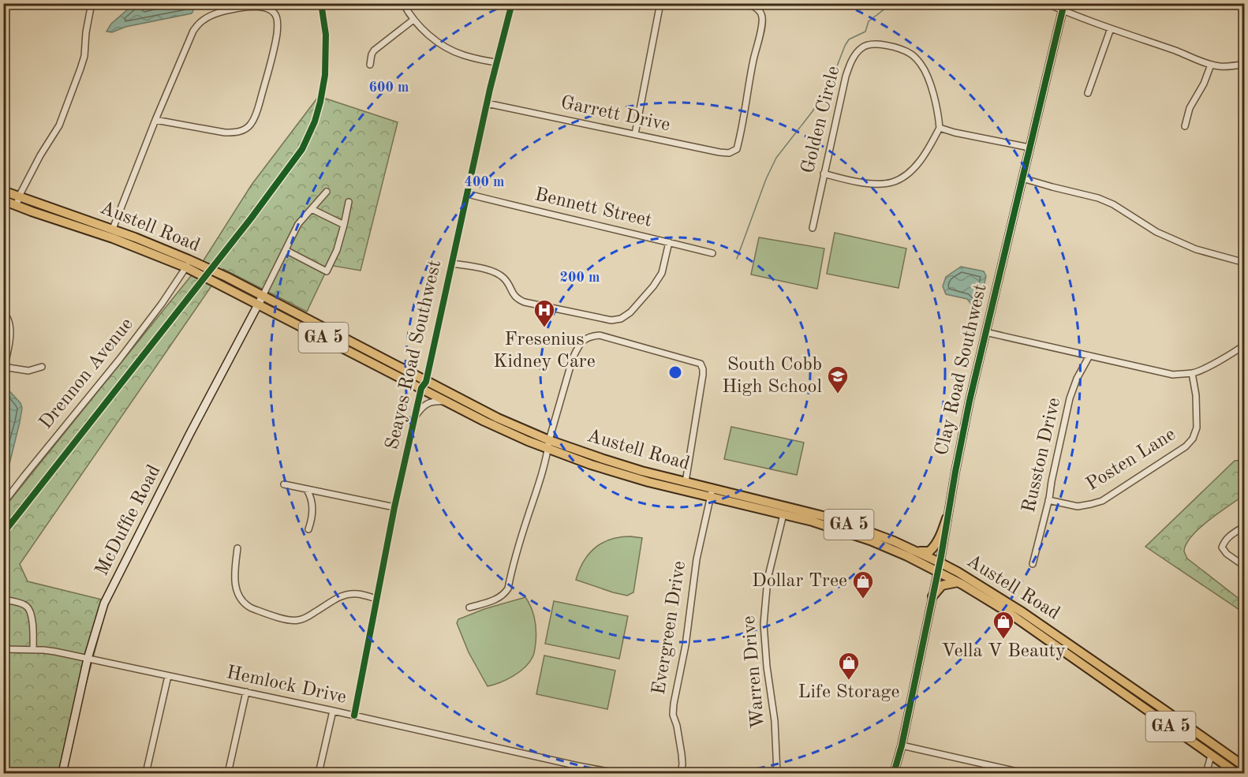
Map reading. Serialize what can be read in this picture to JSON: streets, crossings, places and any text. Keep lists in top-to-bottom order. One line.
{"streets":{"main road":["Austell Road","GA 5"],"street":["Garrett Drive","Golden Circle","Bennett Street","Seayes Road Southwest","Clay Road Southwest","Drennon Avenue","Russton Drive","Posten Lane","McDuffie Road","Evergreen Drive","Warren Drive","Hemlock Drive"]},"crossings":[["Garrett Drive","Seayes Road Southwest"],["Bennett Street","Seayes Road Southwest"],["Austell Road","Seayes Road Southwest"],["Austell Road","Clay Road Southwest"],["Austell Road","Drennon Avenue"],["Austell Road","McDuffie Road"],["Austell Road","Evergreen Drive"],["Austell Road","Warren Drive"],["Seayes Road Southwest","Hemlock Drive"],["Russton Drive","Posten Lane"],["McDuffie Road","Hemlock Drive"]],"places":{"hospital":["Fresenius Kidney Care"],"school or university":["South Cobb High School"],"shop":["Dollar Tree","Vella V Beauty","Life Storage"]},"rings":["600 m","400 m","200 m"]}
